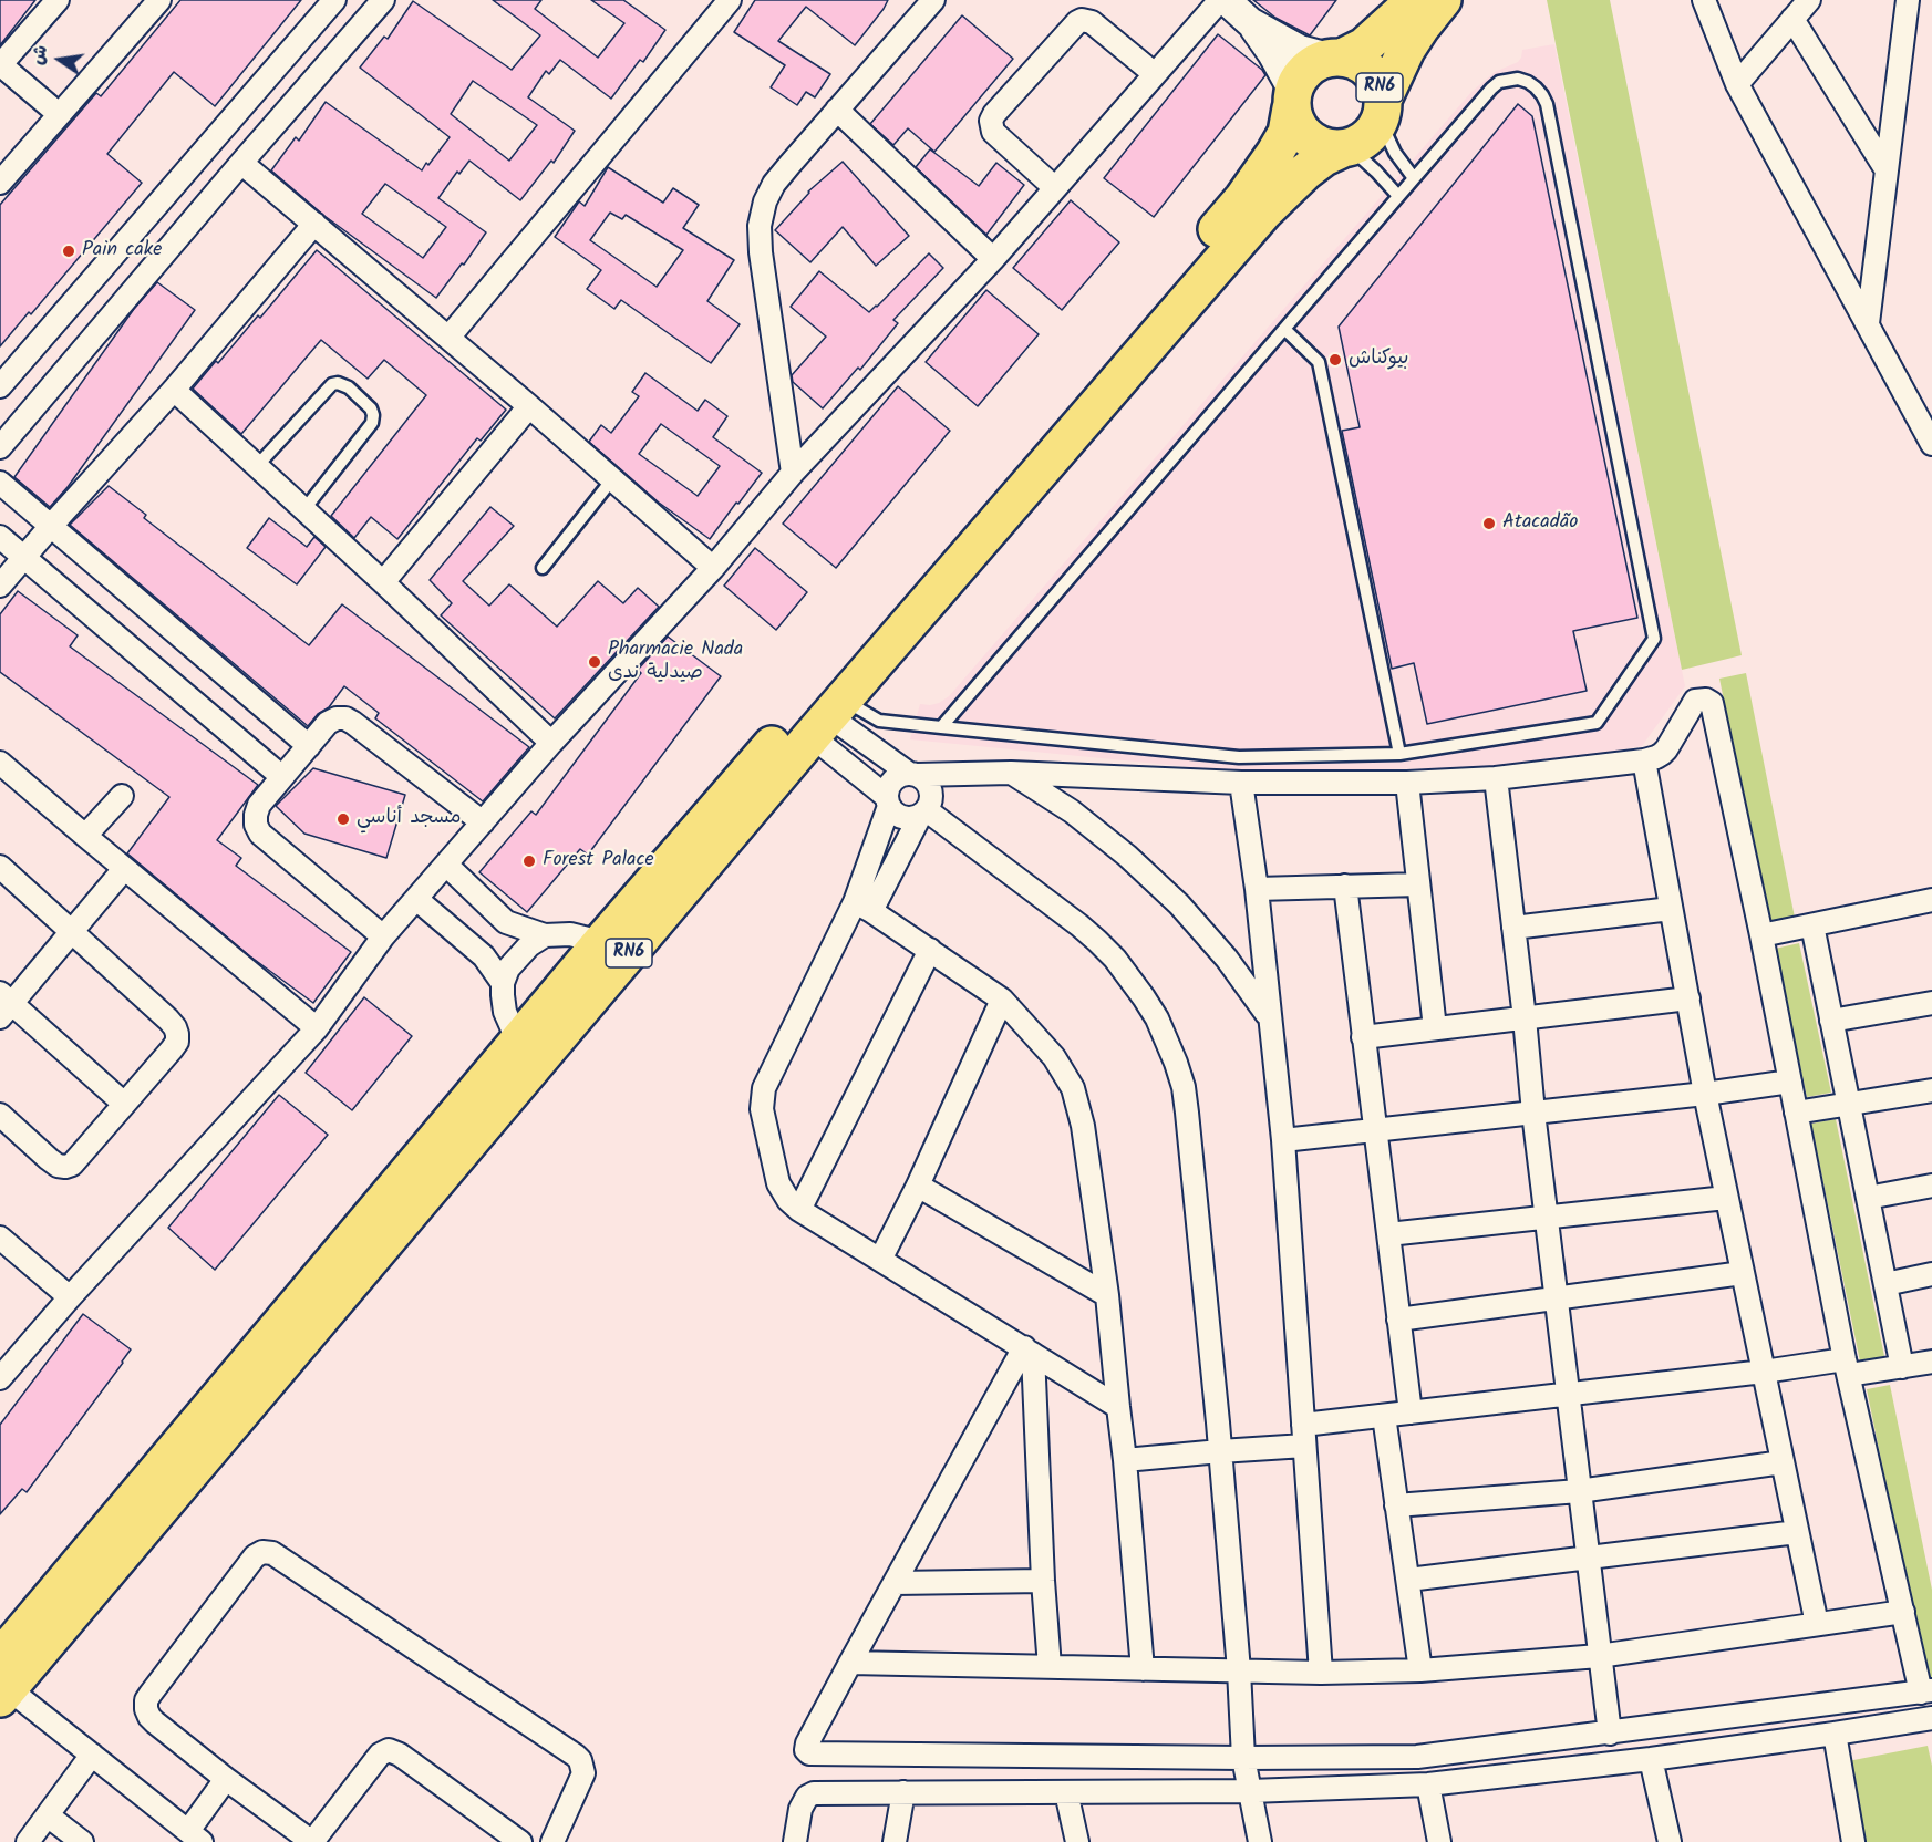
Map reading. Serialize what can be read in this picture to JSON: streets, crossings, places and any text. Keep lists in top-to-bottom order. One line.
{"streets":{"highway":["RN6"]},"places":["Pain cake","بيوكناش","Atacadão","Pharmacie Nada صيدلية ندى","مسجد أناسي","Forest Palace"],"north":"left"}
